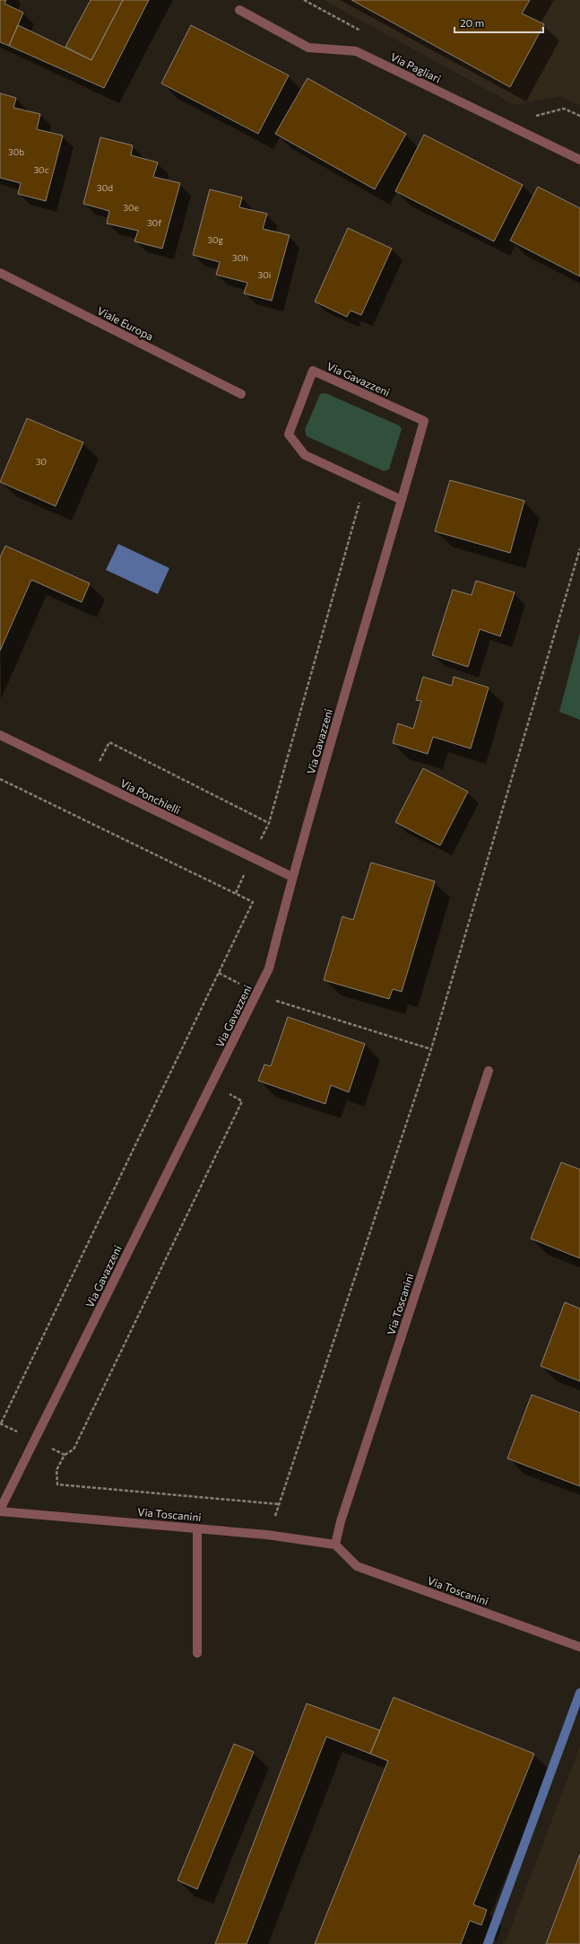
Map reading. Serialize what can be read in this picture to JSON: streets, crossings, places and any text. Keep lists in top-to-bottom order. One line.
{"streets":{"street":["Via Pagliari","Viale Europa","Via Gavazzeni","Via Ponchielli","Via Toscanini"]},"crossings":[["Via Gavazzeni","Via Ponchielli"],["Via Gavazzeni","Via Toscanini"]],"house_numbers":["30b","30c","30d","30e","30f","30g","30h","30i","30"],"scale_bar":"20 m"}
